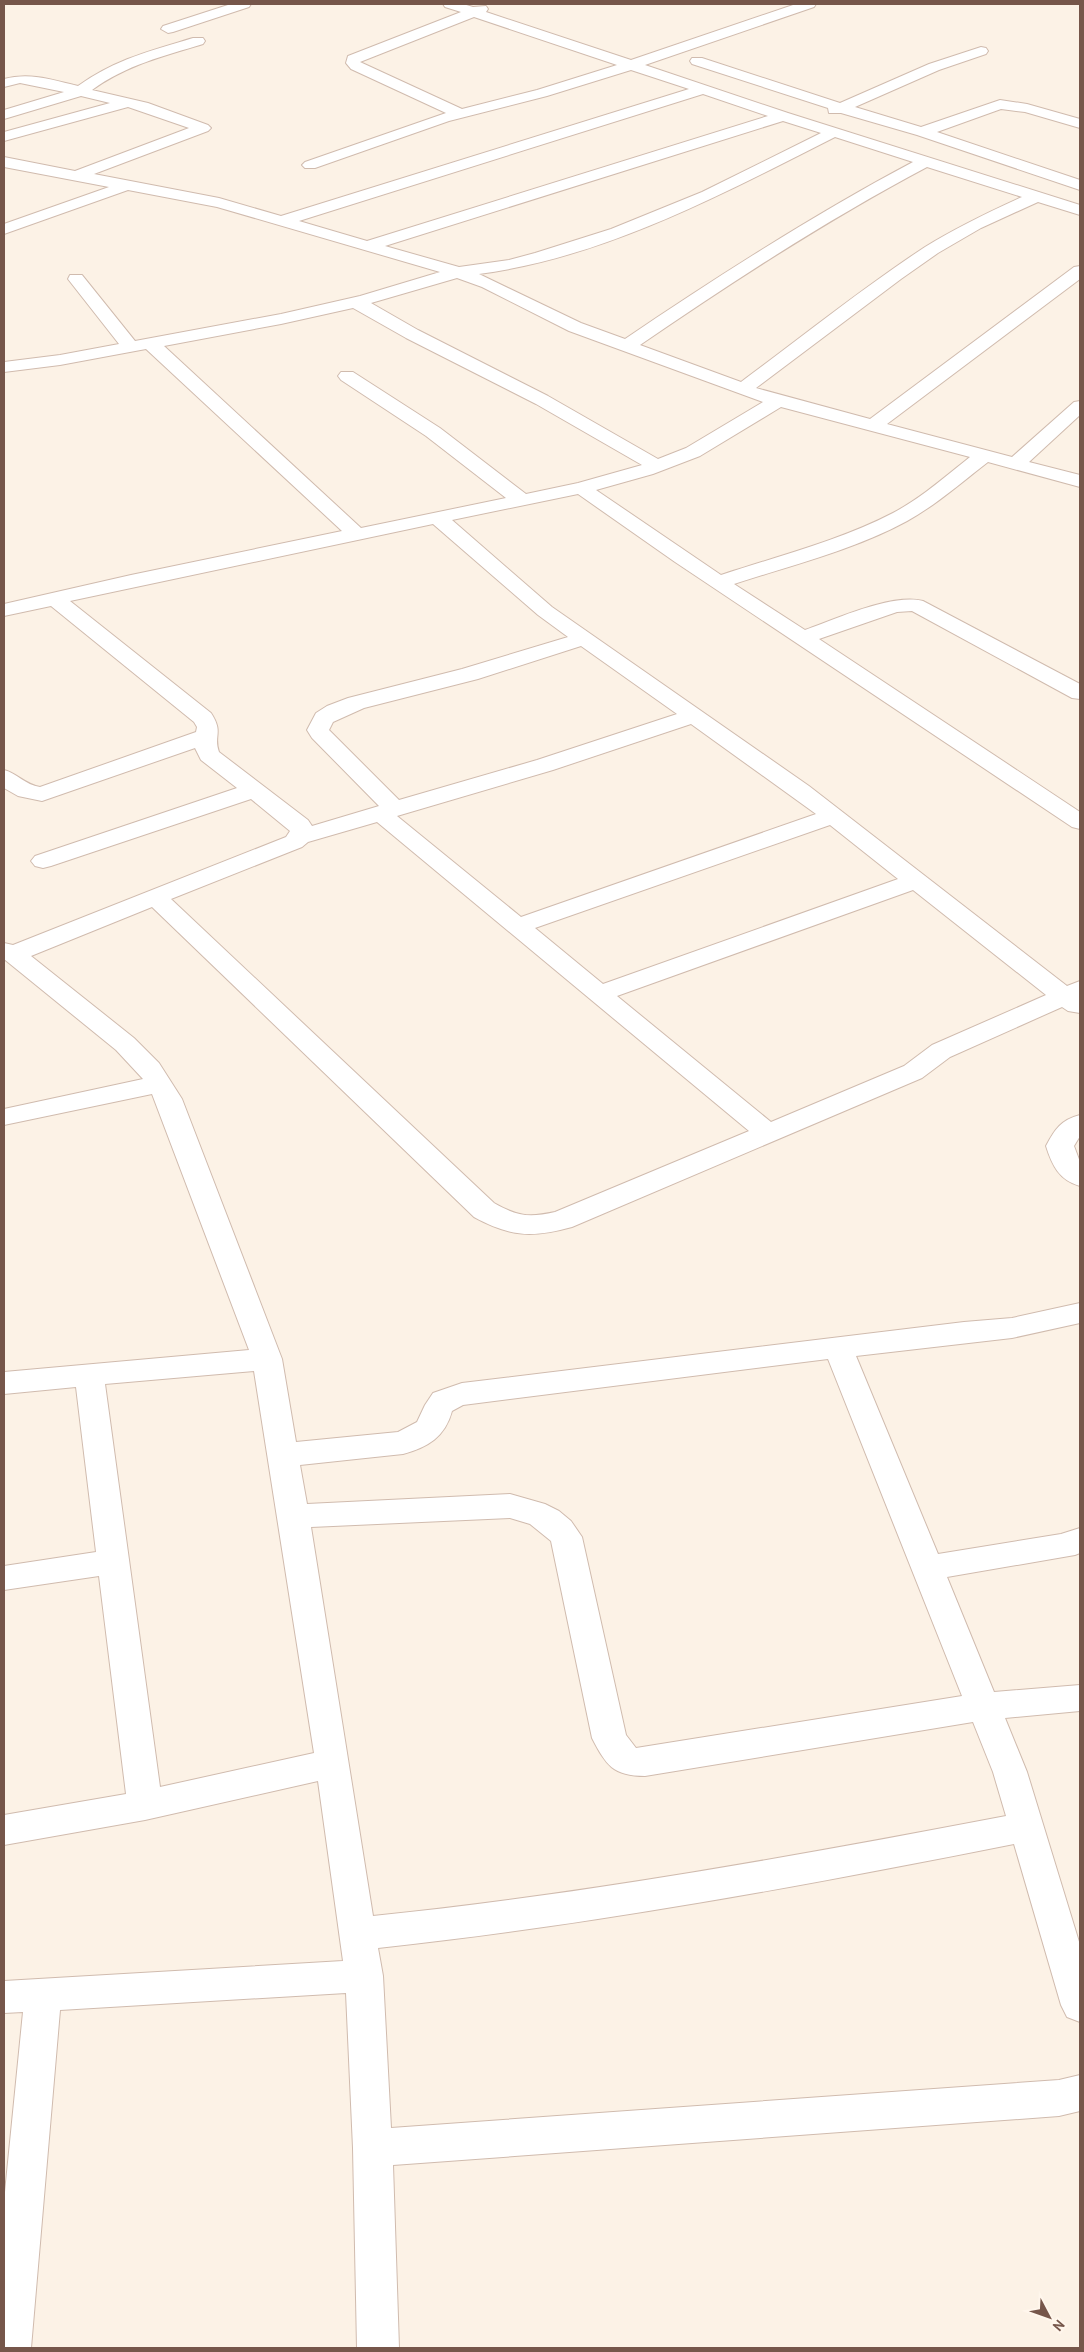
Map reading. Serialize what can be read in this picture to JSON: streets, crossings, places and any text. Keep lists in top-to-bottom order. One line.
{"north":"bottom right"}
